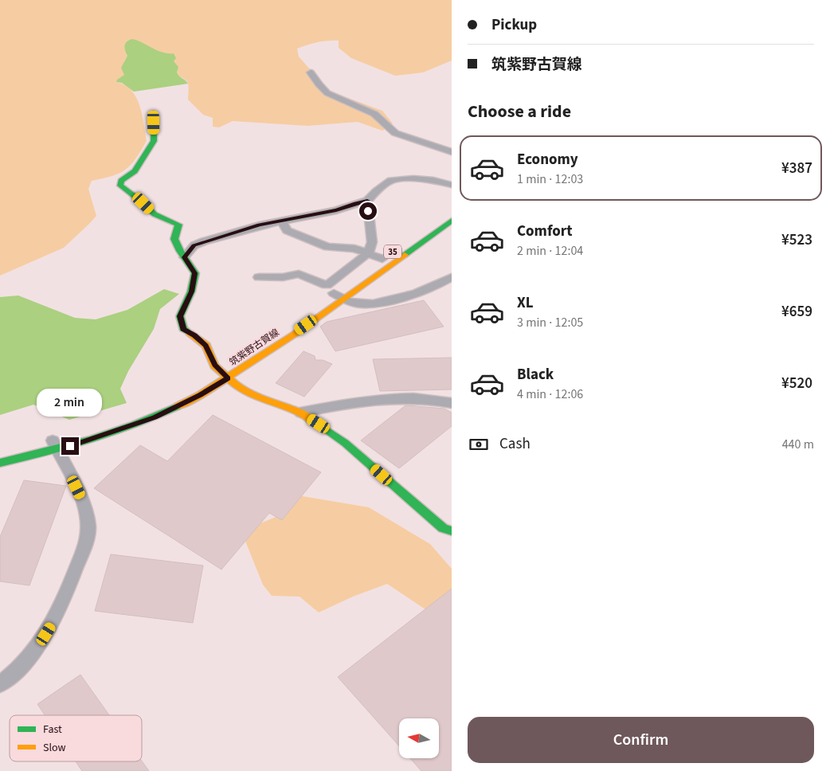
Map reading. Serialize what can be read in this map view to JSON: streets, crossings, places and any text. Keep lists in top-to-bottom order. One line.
{"streets":{"street":["35","筑紫野古賀線"]},"legend":["Fast","Slow"],"north":"left","page":{"banner":["Pickup","筑紫野古賀線"],"heading":"Choose a ride","list":[{"name":"Economy","note":"1 min · 12:03","value":"¥387"},{"name":"Comfort","note":"2 min · 12:04","value":"¥523"},{"name":"XL","note":"3 min · 12:05","value":"¥659"},{"name":"Black","note":"4 min · 12:06","value":"¥520"}],"bubble":"2 min","pay":["Cash","440 m"],"buttons":"Confirm"}}
